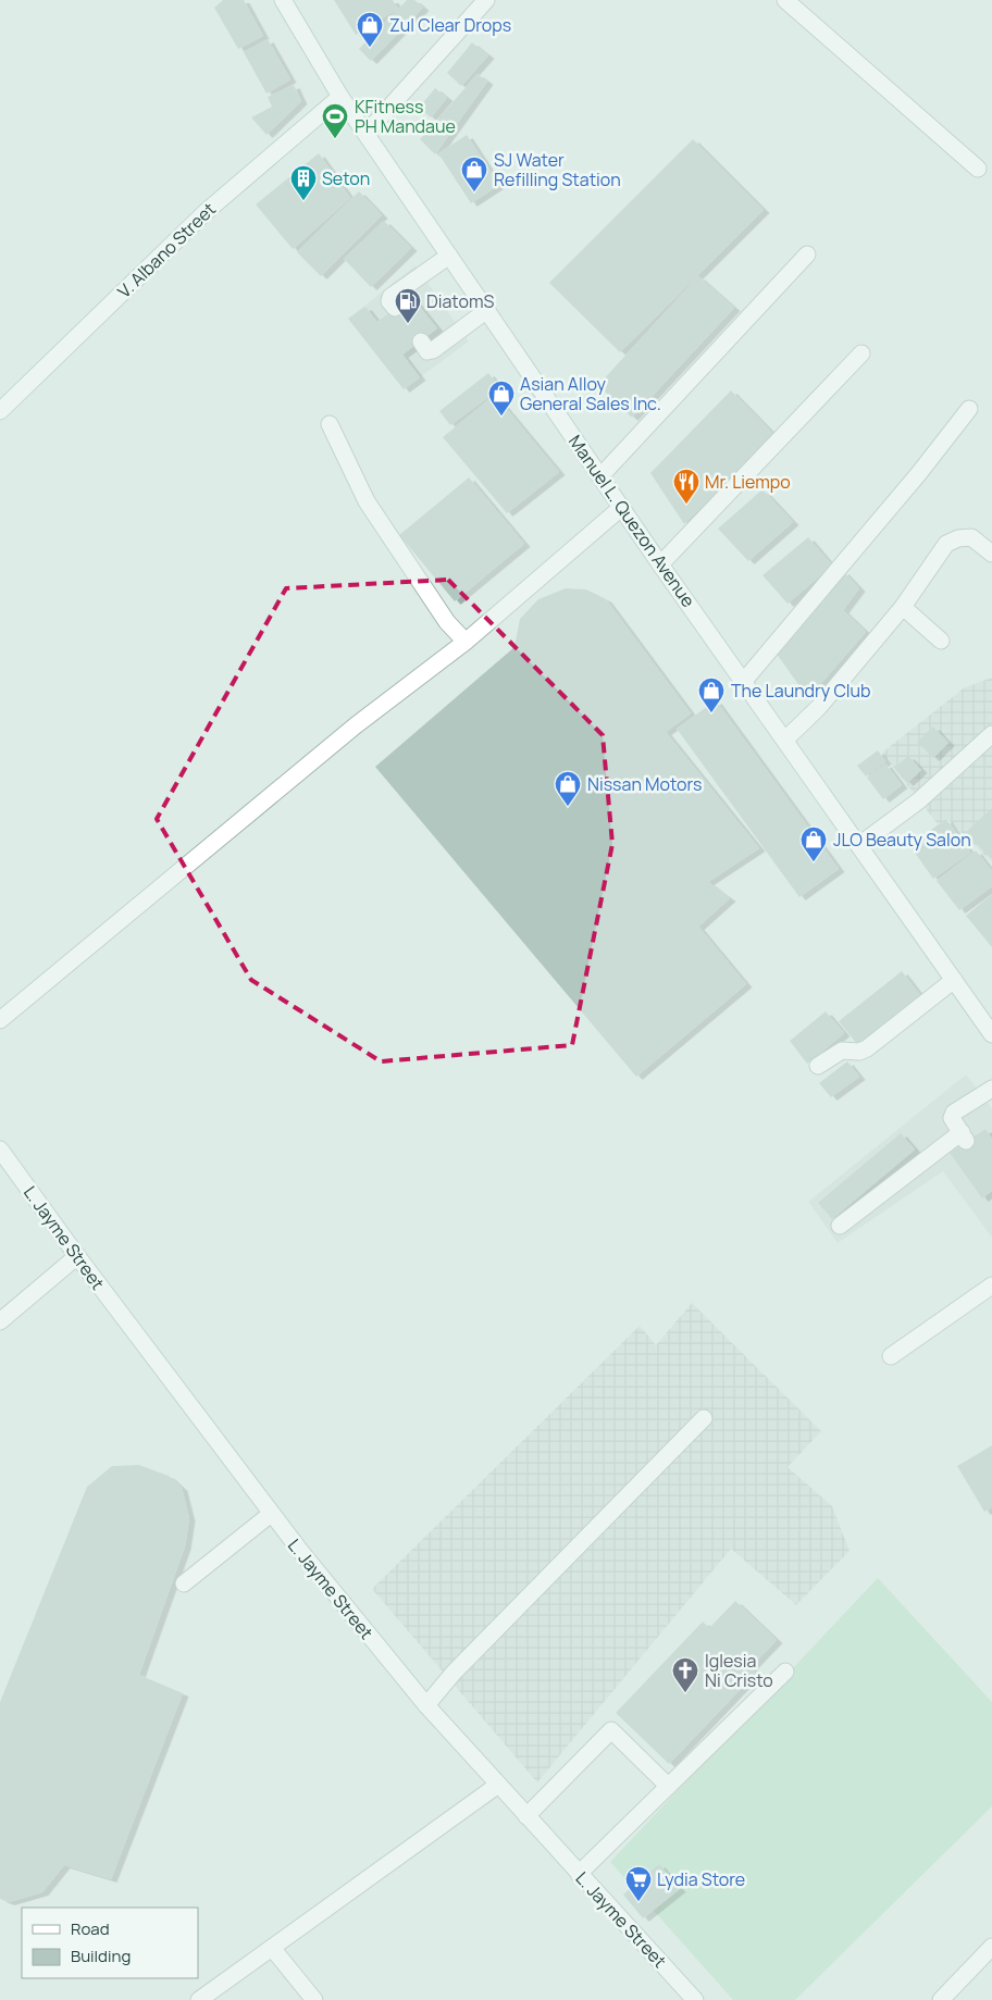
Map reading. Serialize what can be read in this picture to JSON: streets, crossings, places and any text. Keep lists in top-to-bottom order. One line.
{"streets":{"street":["V. Albano Street","Manuel L. Quezon Avenue","L. Jayme Street"]},"crossings":[["V. Albano Street","Manuel L. Quezon Avenue"]],"places":{"shop":["Zul Clear Drops","SJ Water Refilling Station","Asian Alloy General Sales Inc.","The Laundry Club","Nissan Motors","JLO Beauty Salon"],"sports":["KFitness PH Mandaue"],"building":["Seton"],"fuel station":["DiatomS"],"restaurant":["Mr. Liempo"],"church":["Iglesia Ni Cristo"],"supermarket":["Lydia Store"]},"legend":["Road","Building"]}
